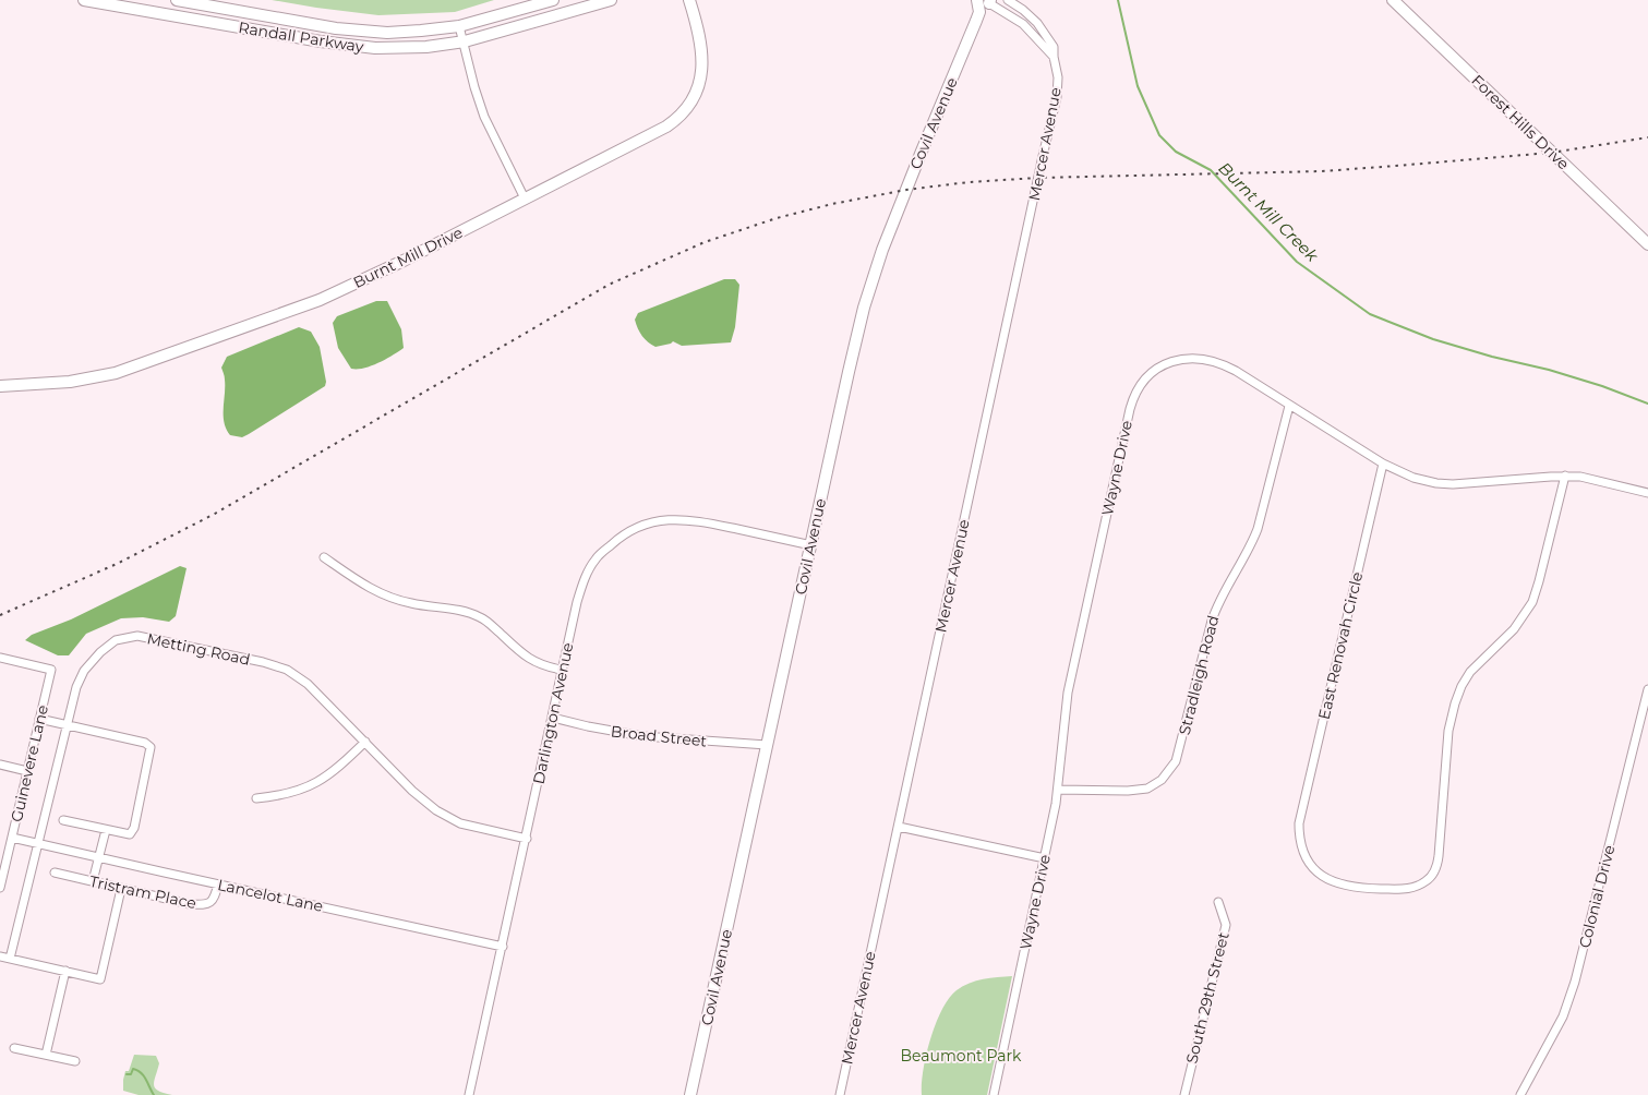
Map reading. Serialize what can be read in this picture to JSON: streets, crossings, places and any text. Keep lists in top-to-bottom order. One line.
{"streets":{"main road":["Randall Parkway","Forest Hills Drive","Covil Avenue","Burnt Mill Drive"],"street":["Mercer Avenue","Wayne Drive","East Renovah Circle","Metting Road","Stradleigh Road","Darlington Avenue","Broad Street","Guinevere Lane","Tristram Place","Lancelot Lane","Colonial Drive","South 29th Street"]},"crossings":[["Covil Avenue","Darlington Avenue"],["Covil Avenue","Broad Street"],["Wayne Drive","East Renovah Circle"],["Wayne Drive","Stradleigh Road"],["Metting Road","Darlington Avenue"],["Metting Road","Lancelot Lane"],["Darlington Avenue","Broad Street"],["Darlington Avenue","Lancelot Lane"],["Guinevere Lane","Lancelot Lane"],["Tristram Place","Lancelot Lane"]],"water":["Burnt Mill Creek"],"parks":["Beaumont Park"]}
